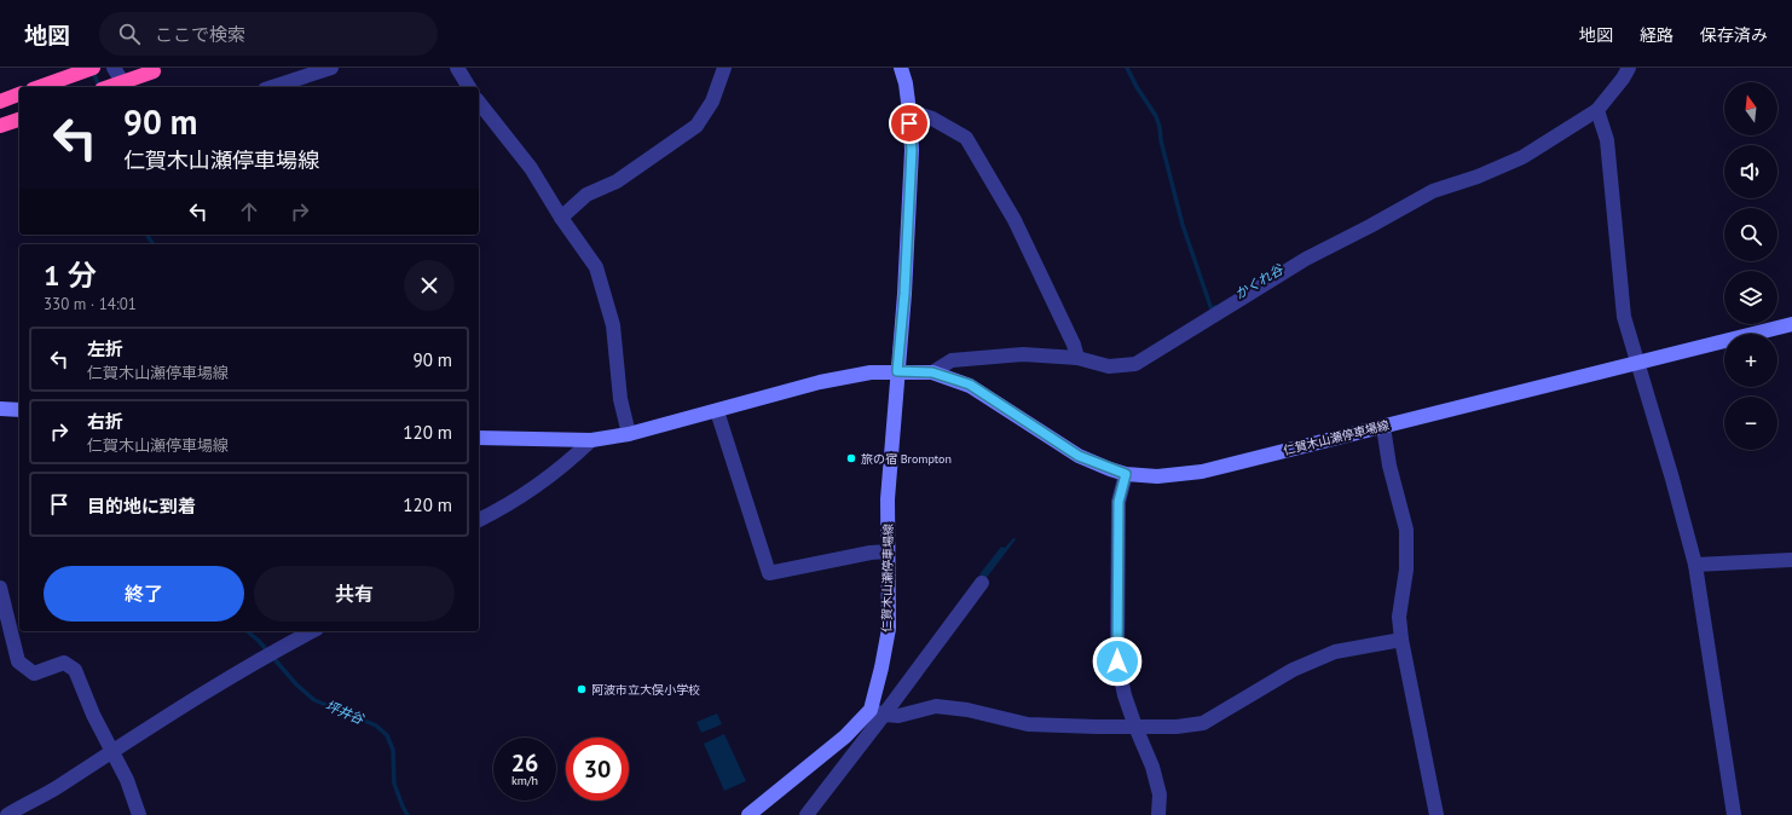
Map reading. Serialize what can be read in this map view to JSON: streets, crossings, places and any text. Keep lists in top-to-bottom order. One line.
{"streets":{"main road":["仁賀木山瀬停車場線"]},"water":["かくれ谷","坪井谷"],"places":["旅の宿 Brompton","阿波市立大俣小学校"],"north":"top","page":{"header":"地図","search":"ここで検索","nav":["地図","経路","保存済み"],"map_buttons":["+","−"],"turn":["90 m","仁賀木山瀬停車場線"],"heading":["1 分","330 m · 14:01"],"list":[{"name":"左折","note":"仁賀木山瀬停車場線","value":"90 m"},{"name":"右折","note":"仁賀木山瀬停車場線","value":"120 m"},{"name":"目的地に到着","value":"120 m"}],"buttons":["終了","共有"],"speed":"26 km/h","limit":"30"}}
